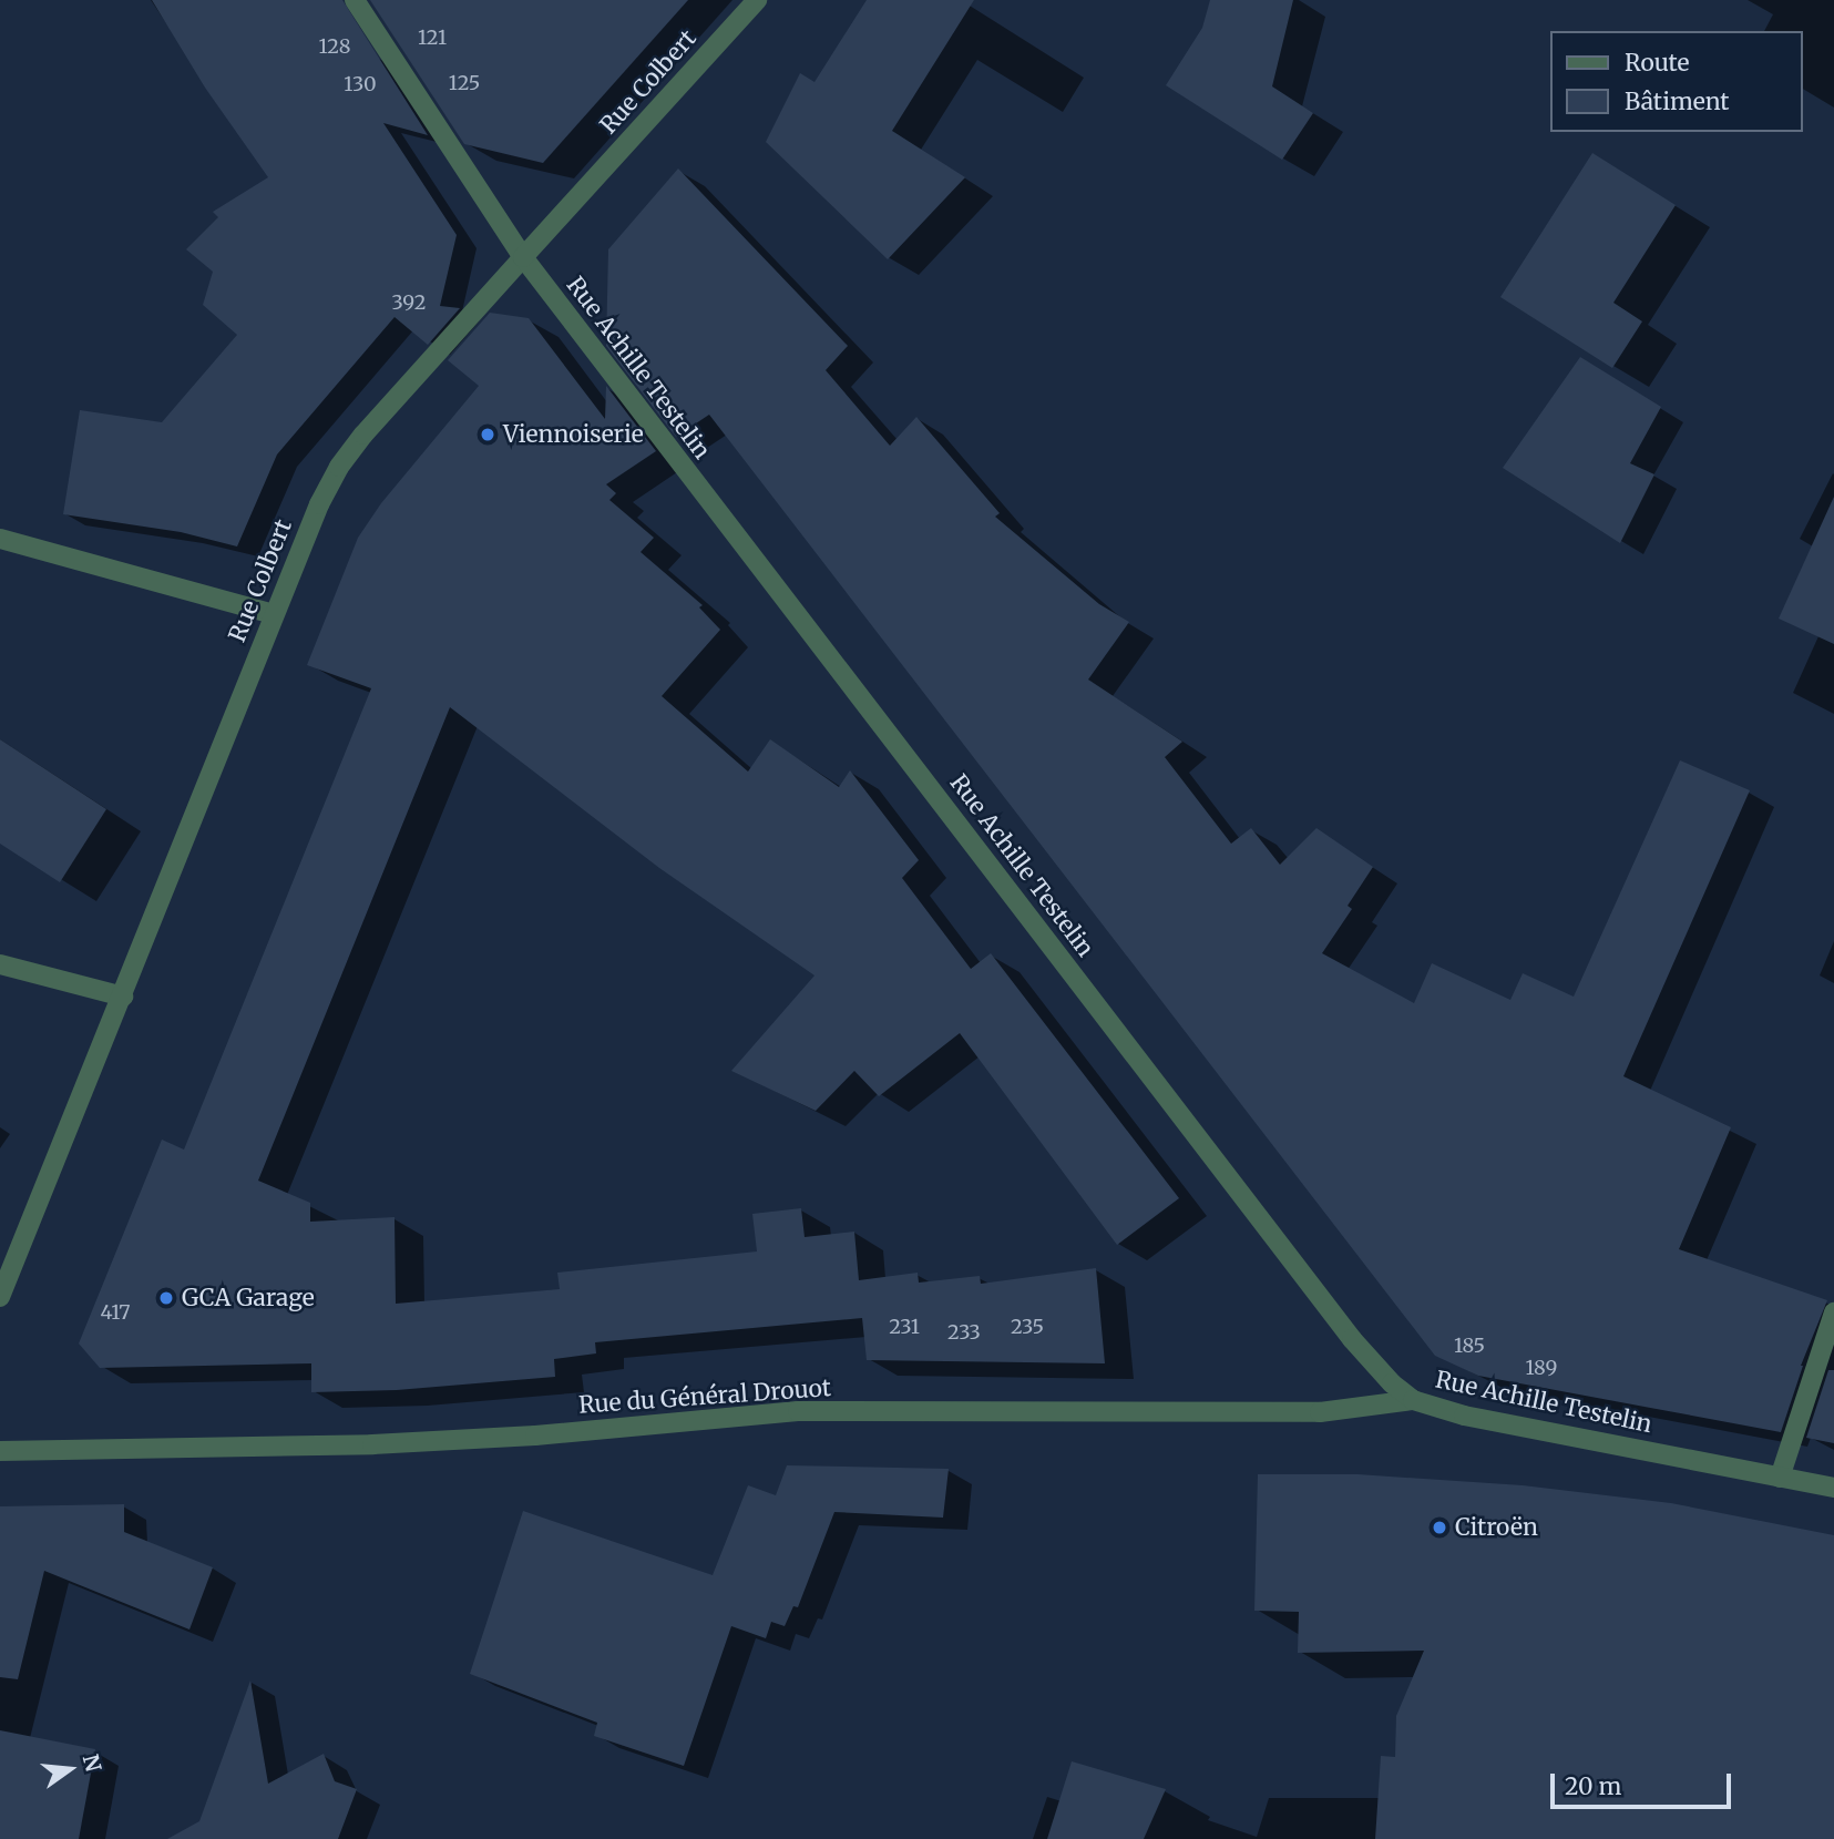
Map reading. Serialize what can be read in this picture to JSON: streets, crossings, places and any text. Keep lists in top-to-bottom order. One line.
{"streets":{"street":["Rue Colbert","Rue Achille Testelin","Rue du Général Drouot"]},"crossings":[["Rue Colbert","Rue Achille Testelin"],["Rue Achille Testelin","Rue du Général Drouot"]],"places":["Viennoiserie","GCA Garage","Citroën"],"house_numbers":["121","128","125","130","392","417","231","235","233","185","189"],"legend":["Route","Bâtiment"],"scale_bar":"20 m","north":"right"}
